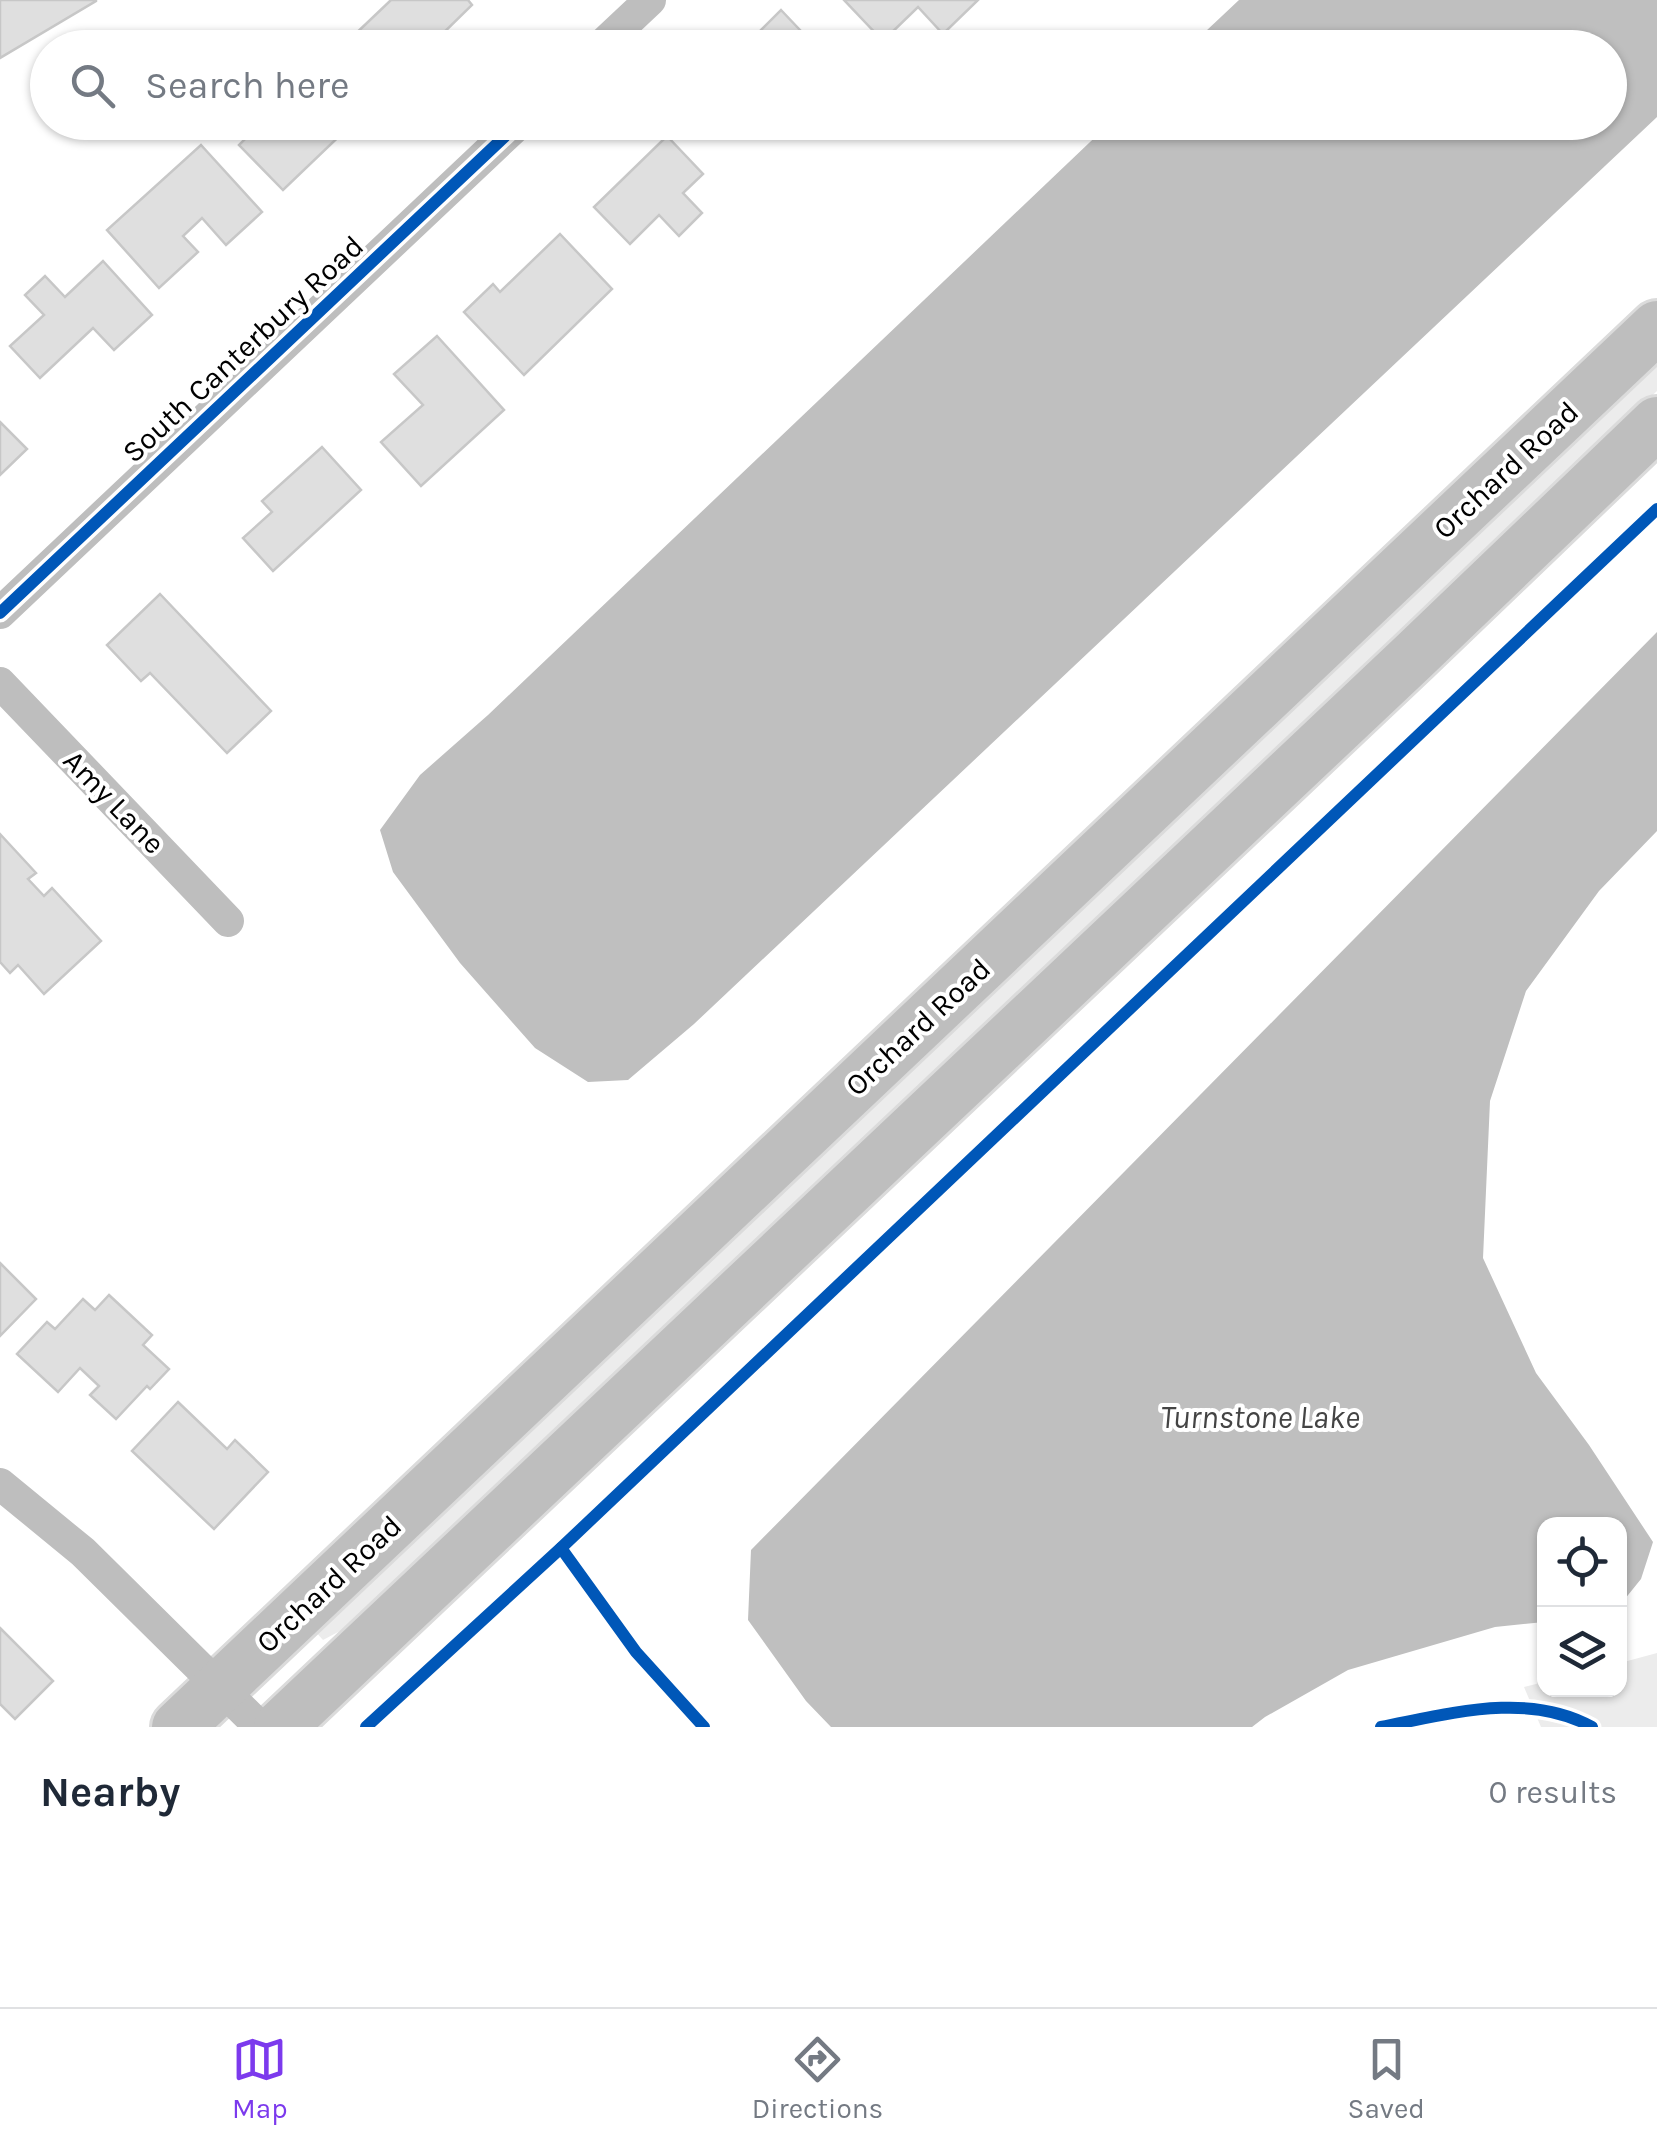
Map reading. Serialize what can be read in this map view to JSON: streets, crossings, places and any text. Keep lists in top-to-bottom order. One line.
{"streets":{"main road":["Orchard Road"],"street":["South Canterbury Road","Amy Lane"]},"water":["Turnstone Lake"],"page":{"search":"Search here","heading":["Nearby","0 results"],"nav":["Map","Directions","Saved"]}}
